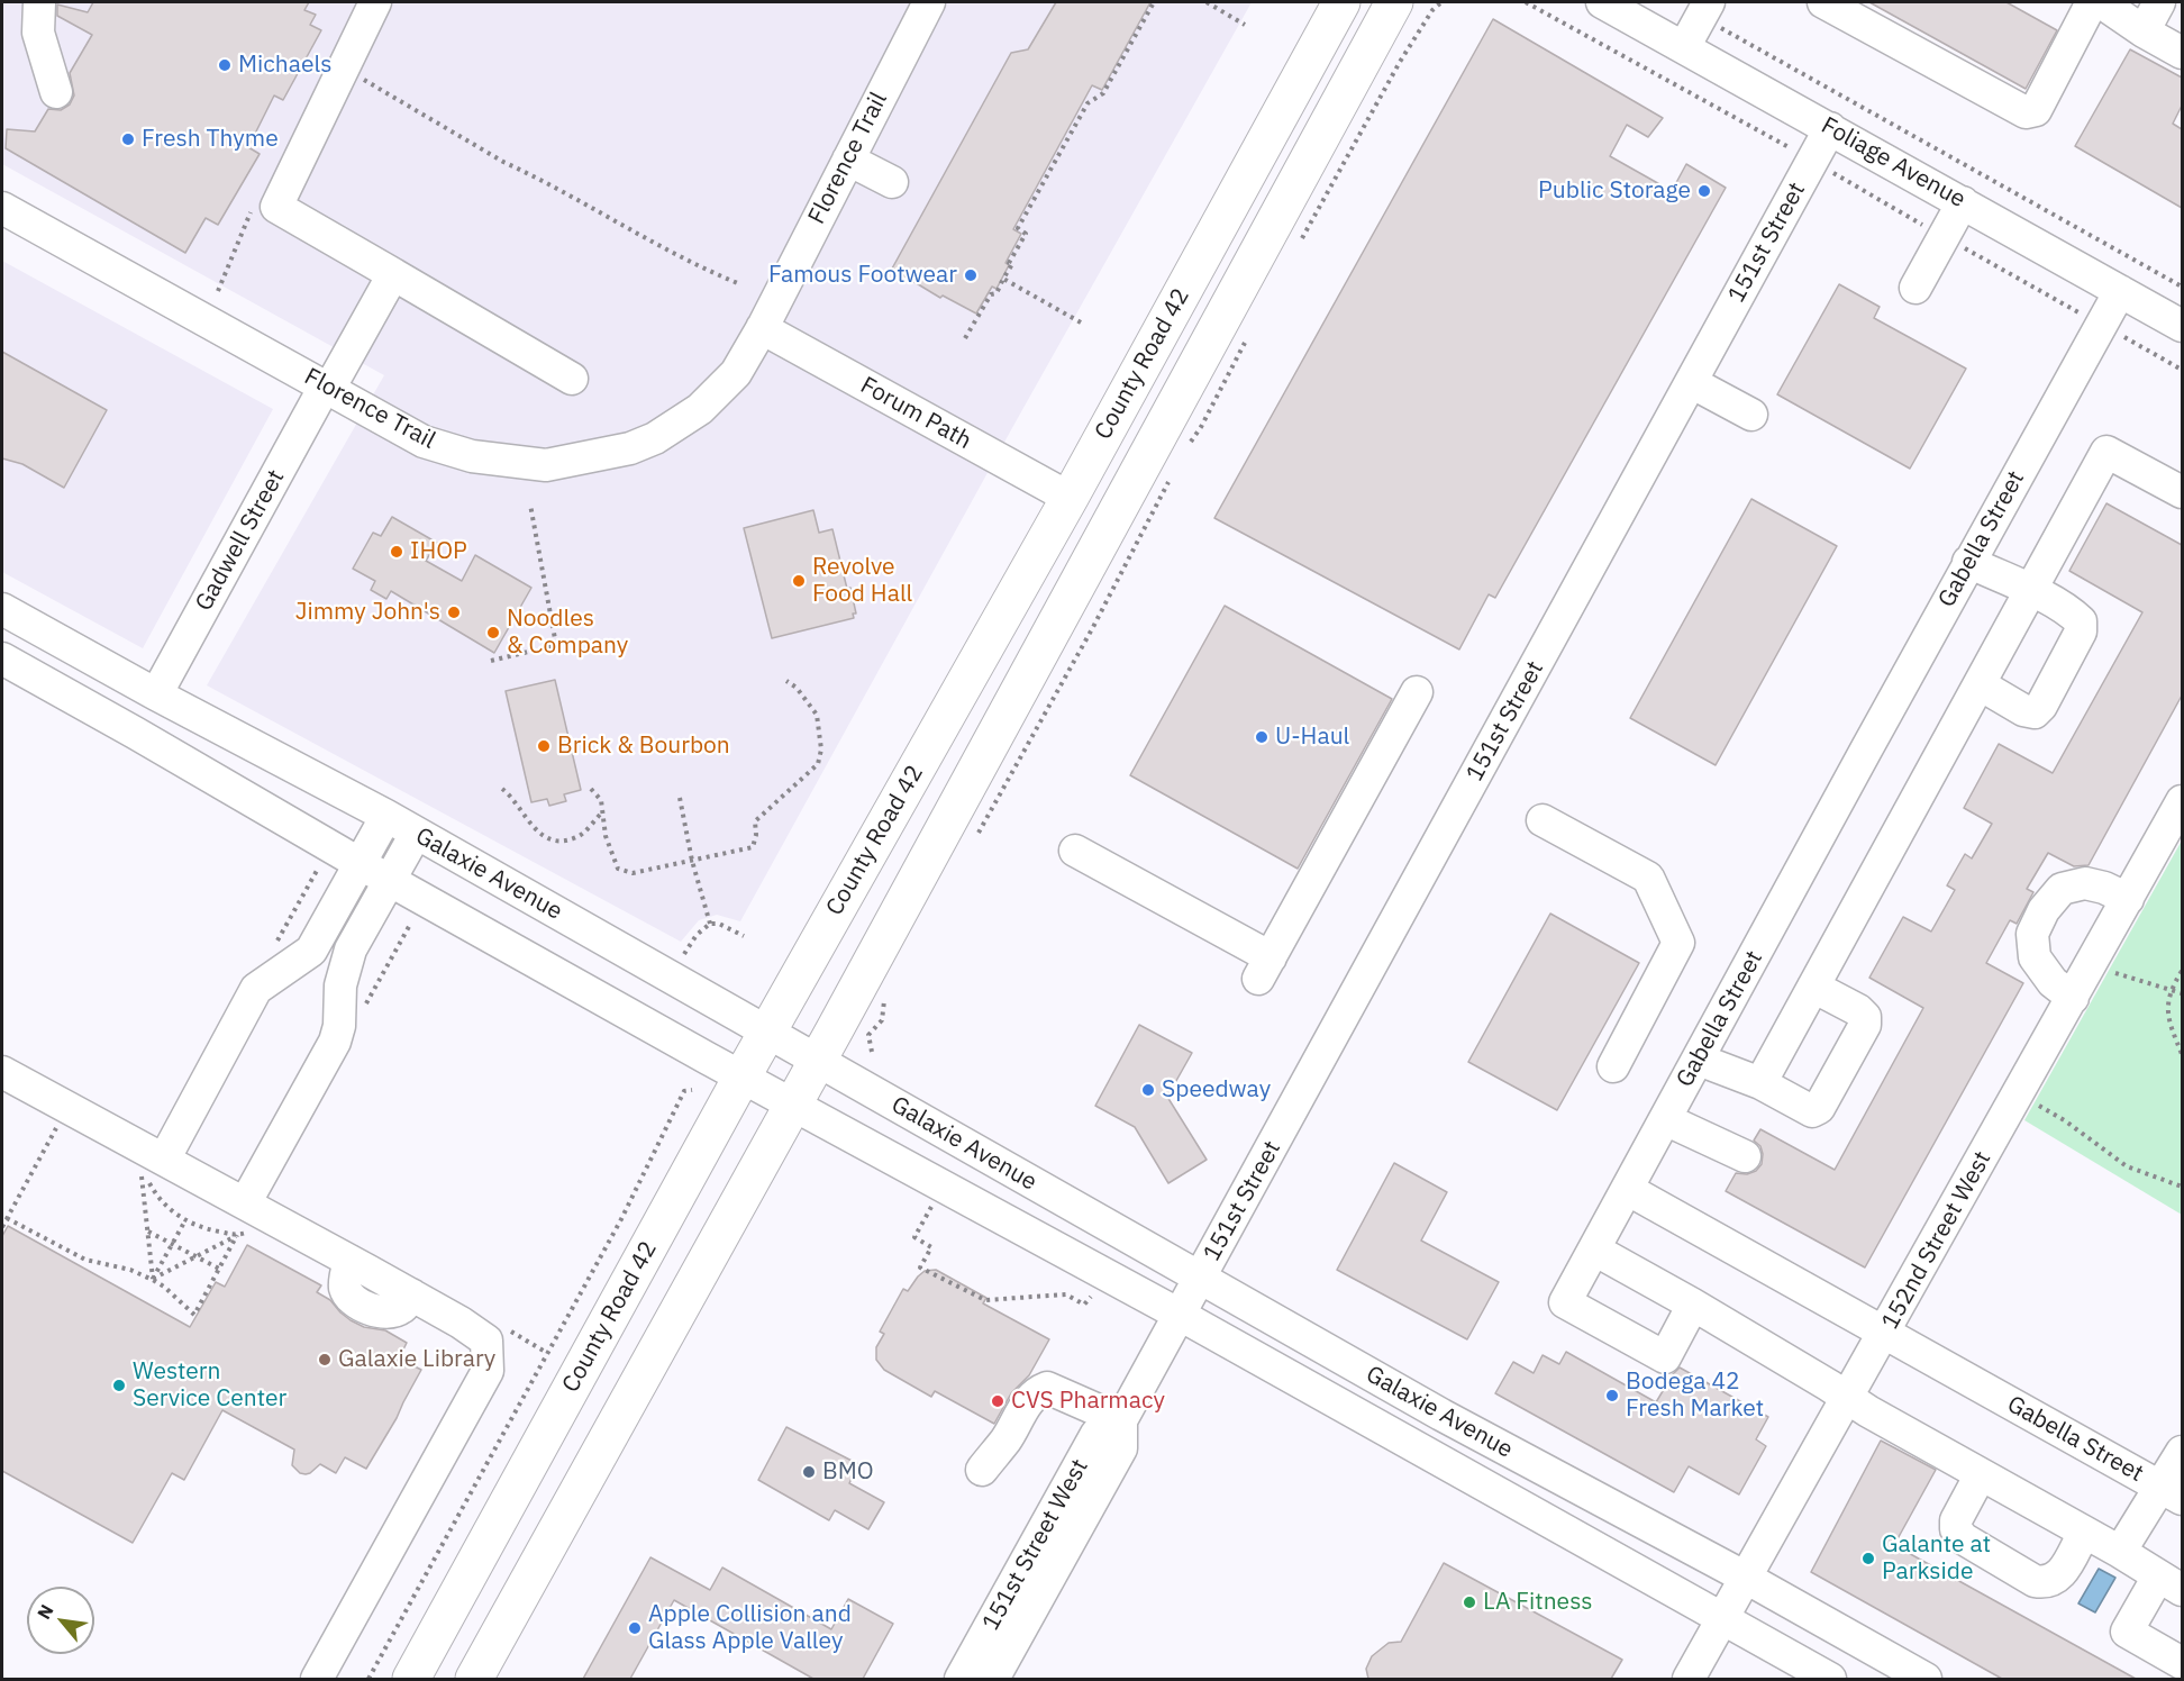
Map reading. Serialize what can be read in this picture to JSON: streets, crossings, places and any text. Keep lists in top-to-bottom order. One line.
{"streets":{"highway":["County Road 42"],"street":["Florence Trail","Foliage Avenue","151st Street","Forum Path","Gabella Street","Gadwell Street","Galaxie Avenue","152nd Street West","151st Street West"]},"crossings":[["Florence Trail","Forum Path"],["Florence Trail","Gadwell Street"],["Foliage Avenue","151st Street"],["Foliage Avenue","Gabella Street"],["151st Street","Galaxie Avenue"],["151st Street","151st Street West"],["County Road 42","Forum Path"],["County Road 42","Galaxie Avenue"],["Gabella Street","152nd Street West"],["Gadwell Street","Galaxie Avenue"],["Galaxie Avenue","152nd Street West"],["Galaxie Avenue","151st Street West"]],"places":["Michaels","Fresh Thyme","Public Storage","Famous Footwear","IHOP","Revolve Food Hall","Jimmy John's","Noodles & Company","U-Haul","Brick & Bourbon","Speedway","Galaxie Library","Western Service Center","Bodega 42 Fresh Market","CVS Pharmacy","BMO","Galante at Parkside","LA Fitness","Apple Collision and Glass Apple Valley"],"north":"top left"}
